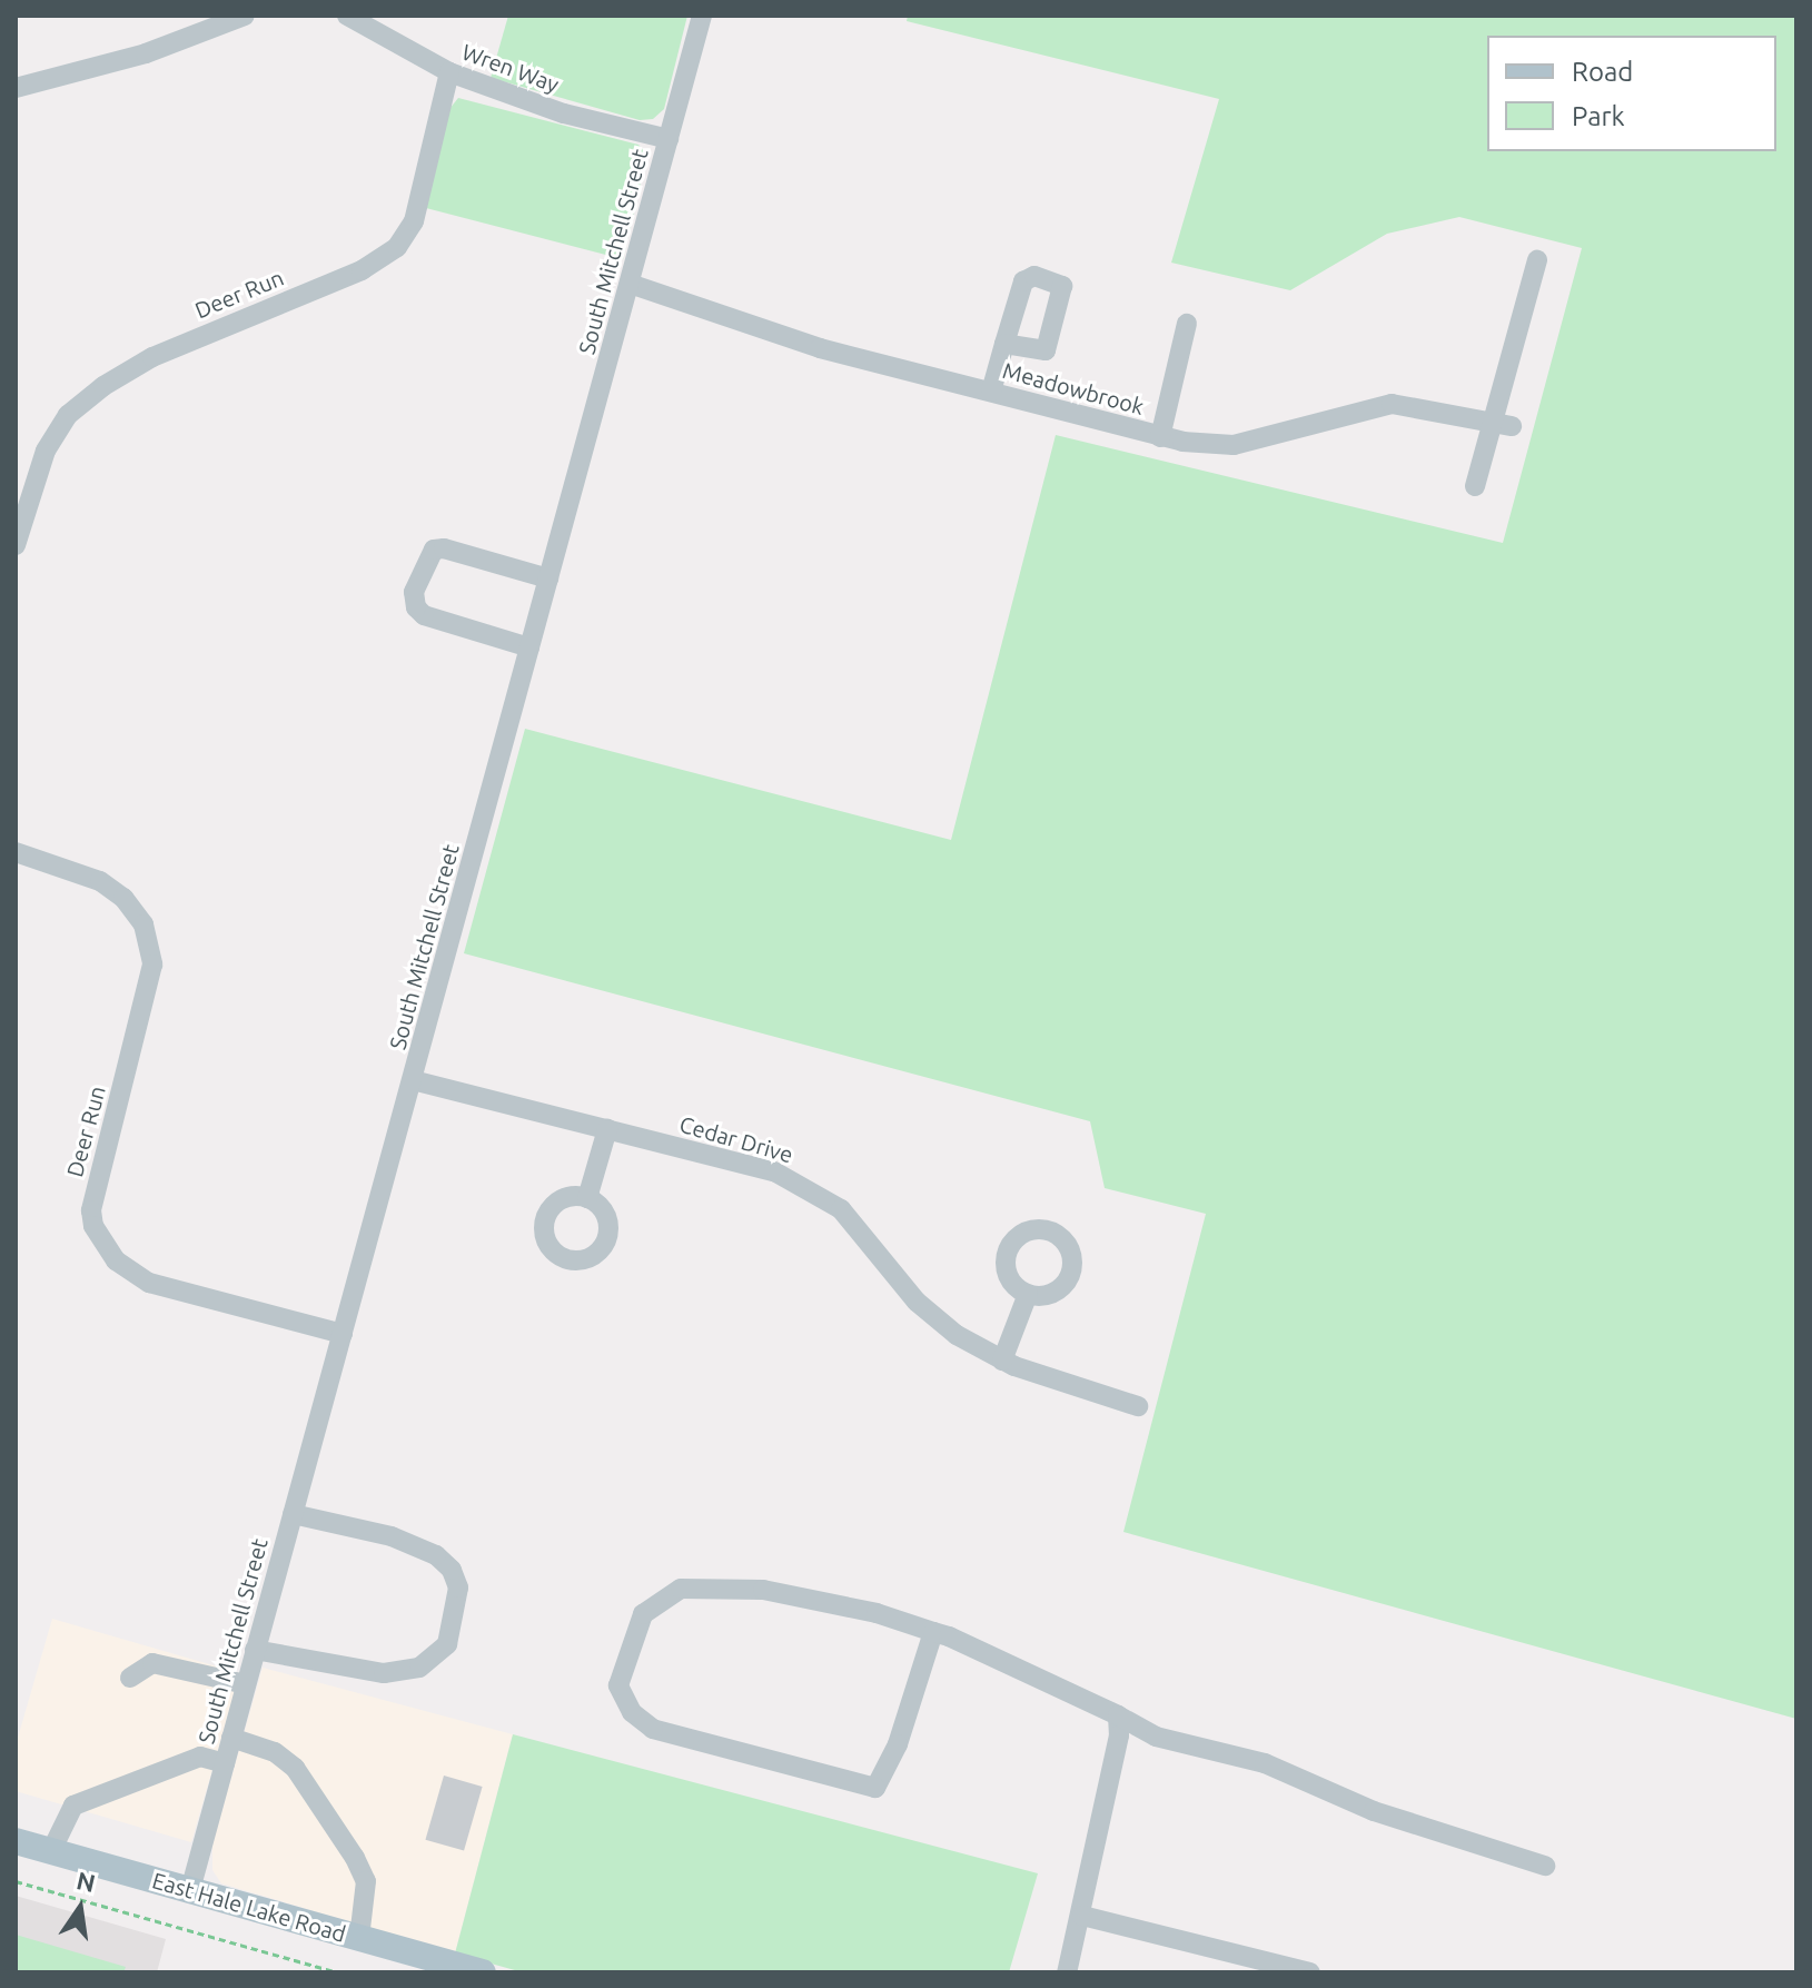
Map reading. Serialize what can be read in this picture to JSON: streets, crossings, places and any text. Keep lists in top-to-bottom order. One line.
{"streets":{"main road":["East Hale Lake Road"],"street":["Wren Way","South Mitchell Street","Deer Run","Meadowbrook","Cedar Drive"]},"crossings":[["Wren Way","South Mitchell Street"],["Wren Way","Deer Run"],["South Mitchell Street","Deer Run"],["South Mitchell Street","Meadowbrook"],["South Mitchell Street","Cedar Drive"],["South Mitchell Street","East Hale Lake Road"]],"legend":["Road","Park"],"north":"top"}
